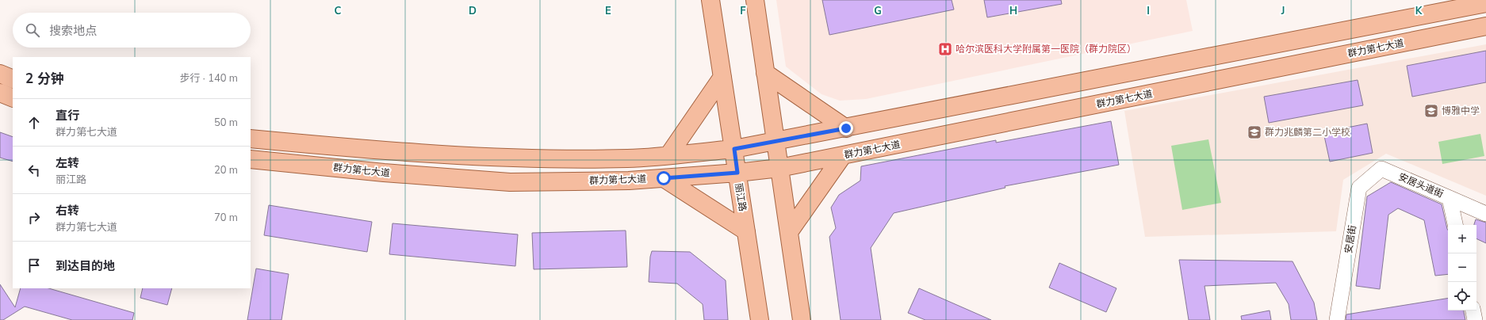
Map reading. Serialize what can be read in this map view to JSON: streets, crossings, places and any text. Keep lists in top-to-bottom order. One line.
{"streets":{"main road":["群力第七大道","丽江路"],"street":["安居头道街","安居街"]},"crossings":[["群力第七大道","丽江路"],["安居头道街","安居街"]],"places":{"hospital":["哈尔滨医科大学附属第一医院（群力院区）"],"school or university":["博雅中学","群力兆麟第二小学校"]},"page":{"search":"搜索地点","heading":["2 分钟","步行 · 140 m"],"list":[["直行","群力第七大道","50 m"],["左转","丽江路","20 m"],["右转","群力第七大道","70 m"],"到达目的地"],"map_buttons":["+","−"]},"grid":{"columns":["C","D","E","F","G","H","I","J","K"]}}
